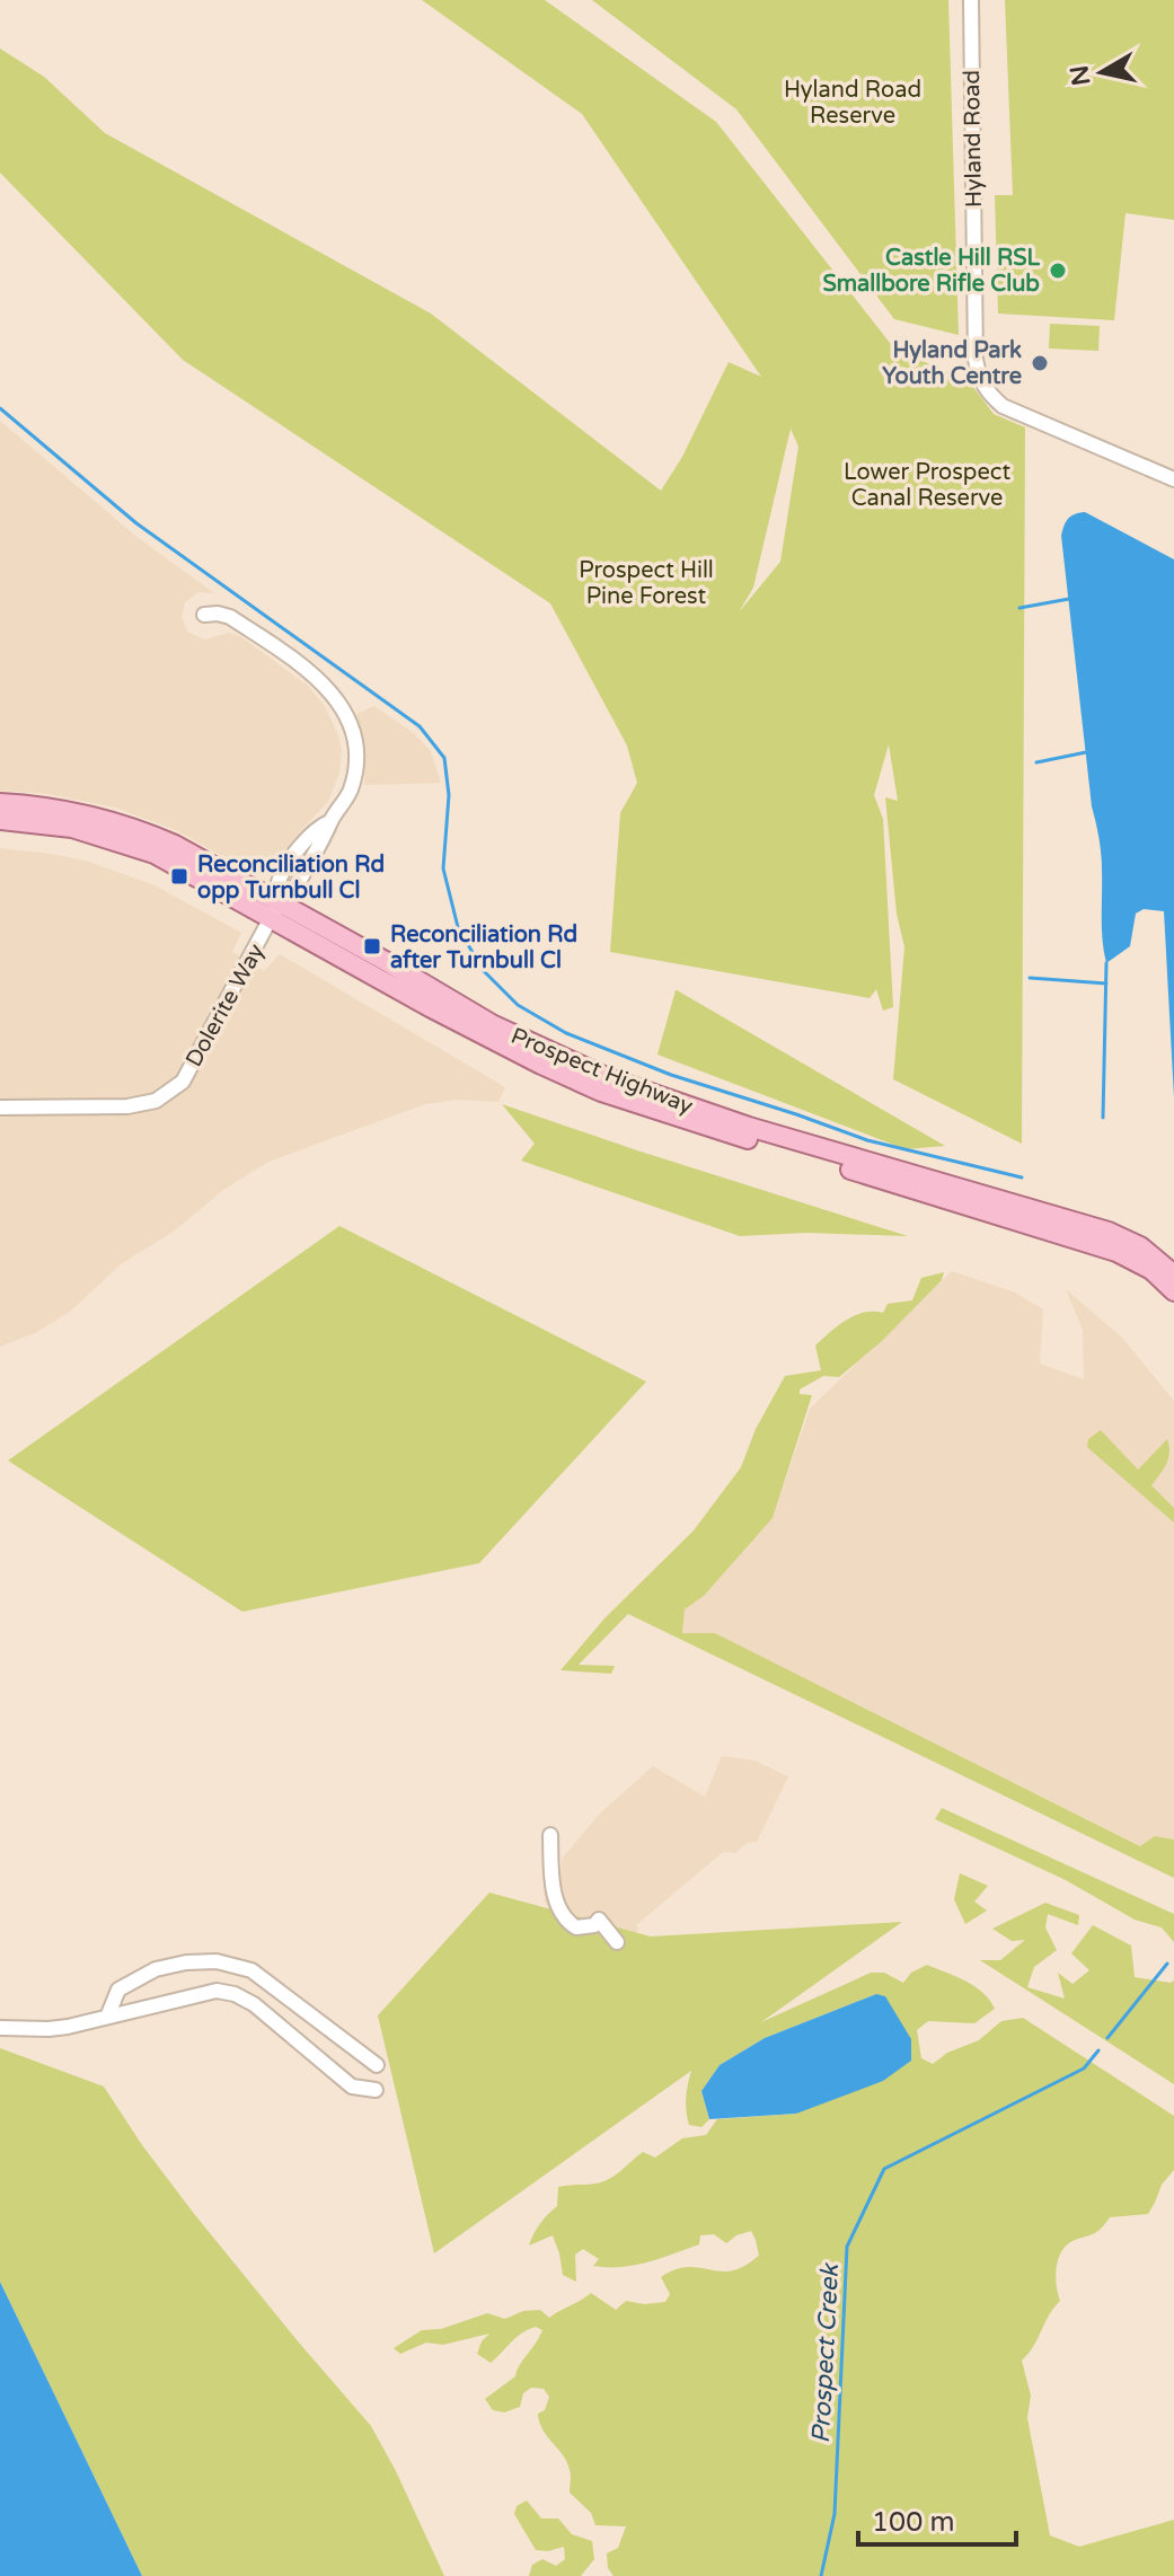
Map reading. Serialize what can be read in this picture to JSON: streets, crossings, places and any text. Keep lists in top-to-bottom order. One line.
{"streets":{"main road":["Prospect Highway"],"street":["Hyland Road","Dolerite Way"]},"crossings":[["Dolerite Way","Prospect Highway"]],"water":["Prospect Creek"],"parks":["Hyland Road Reserve","Lower Prospect Canal Reserve","Prospect Hill Pine Forest"],"places":{"other":["Castle Hill RSL Smallbore Rifle Club","Hyland Park Youth Centre"],"transit":["Reconciliation Rd opp Turnbull Cl","Reconciliation Rd after Turnbull Cl"]},"scale_bar":"100 m","north":"left"}
